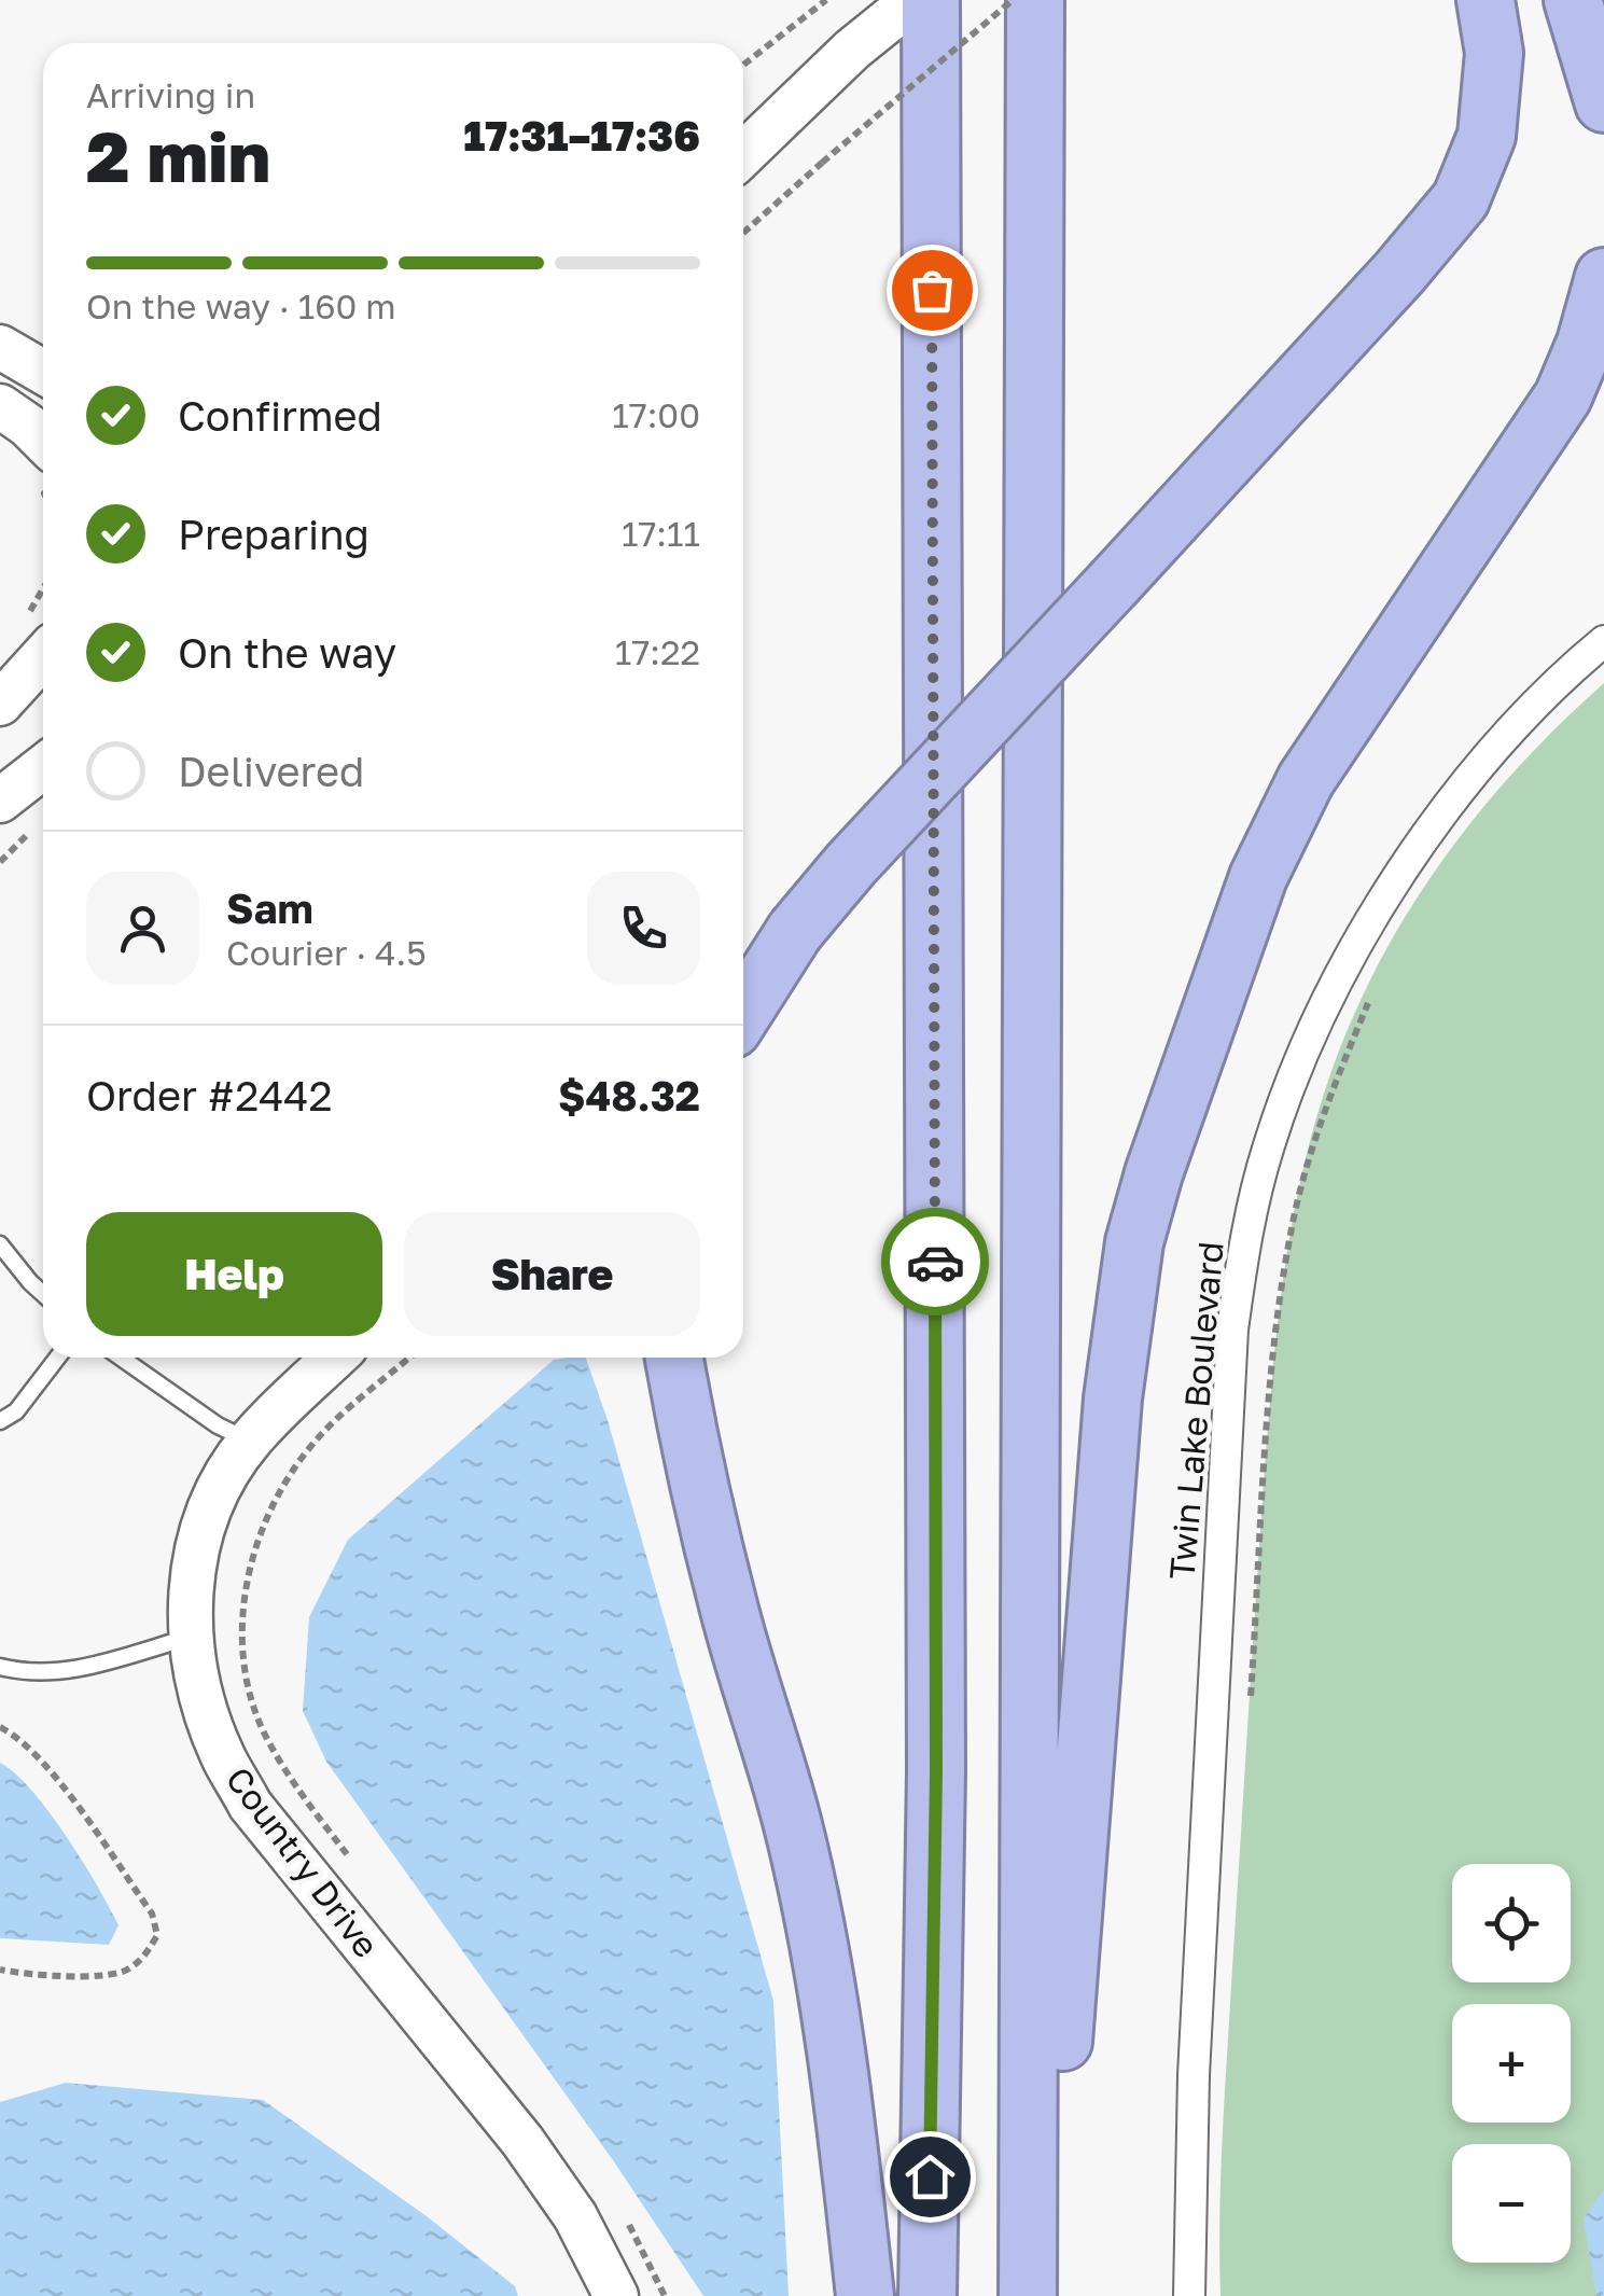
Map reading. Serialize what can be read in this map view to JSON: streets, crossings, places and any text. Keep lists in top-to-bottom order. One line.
{"streets":{"street":["Twin Lake Boulevard","Country Drive"]},"page":{"heading":["2 min","Arriving in","17:31–17:36"],"panel":["Sam","Courier · 4.5","Order #2442","$48.32"],"bar":"On the way · 160 m","list":[["Confirmed","17:00"],["Preparing","17:11"],["On the way","17:22"],"Delivered"],"buttons":["Help","Share"],"map_buttons":["+","−"]}}
